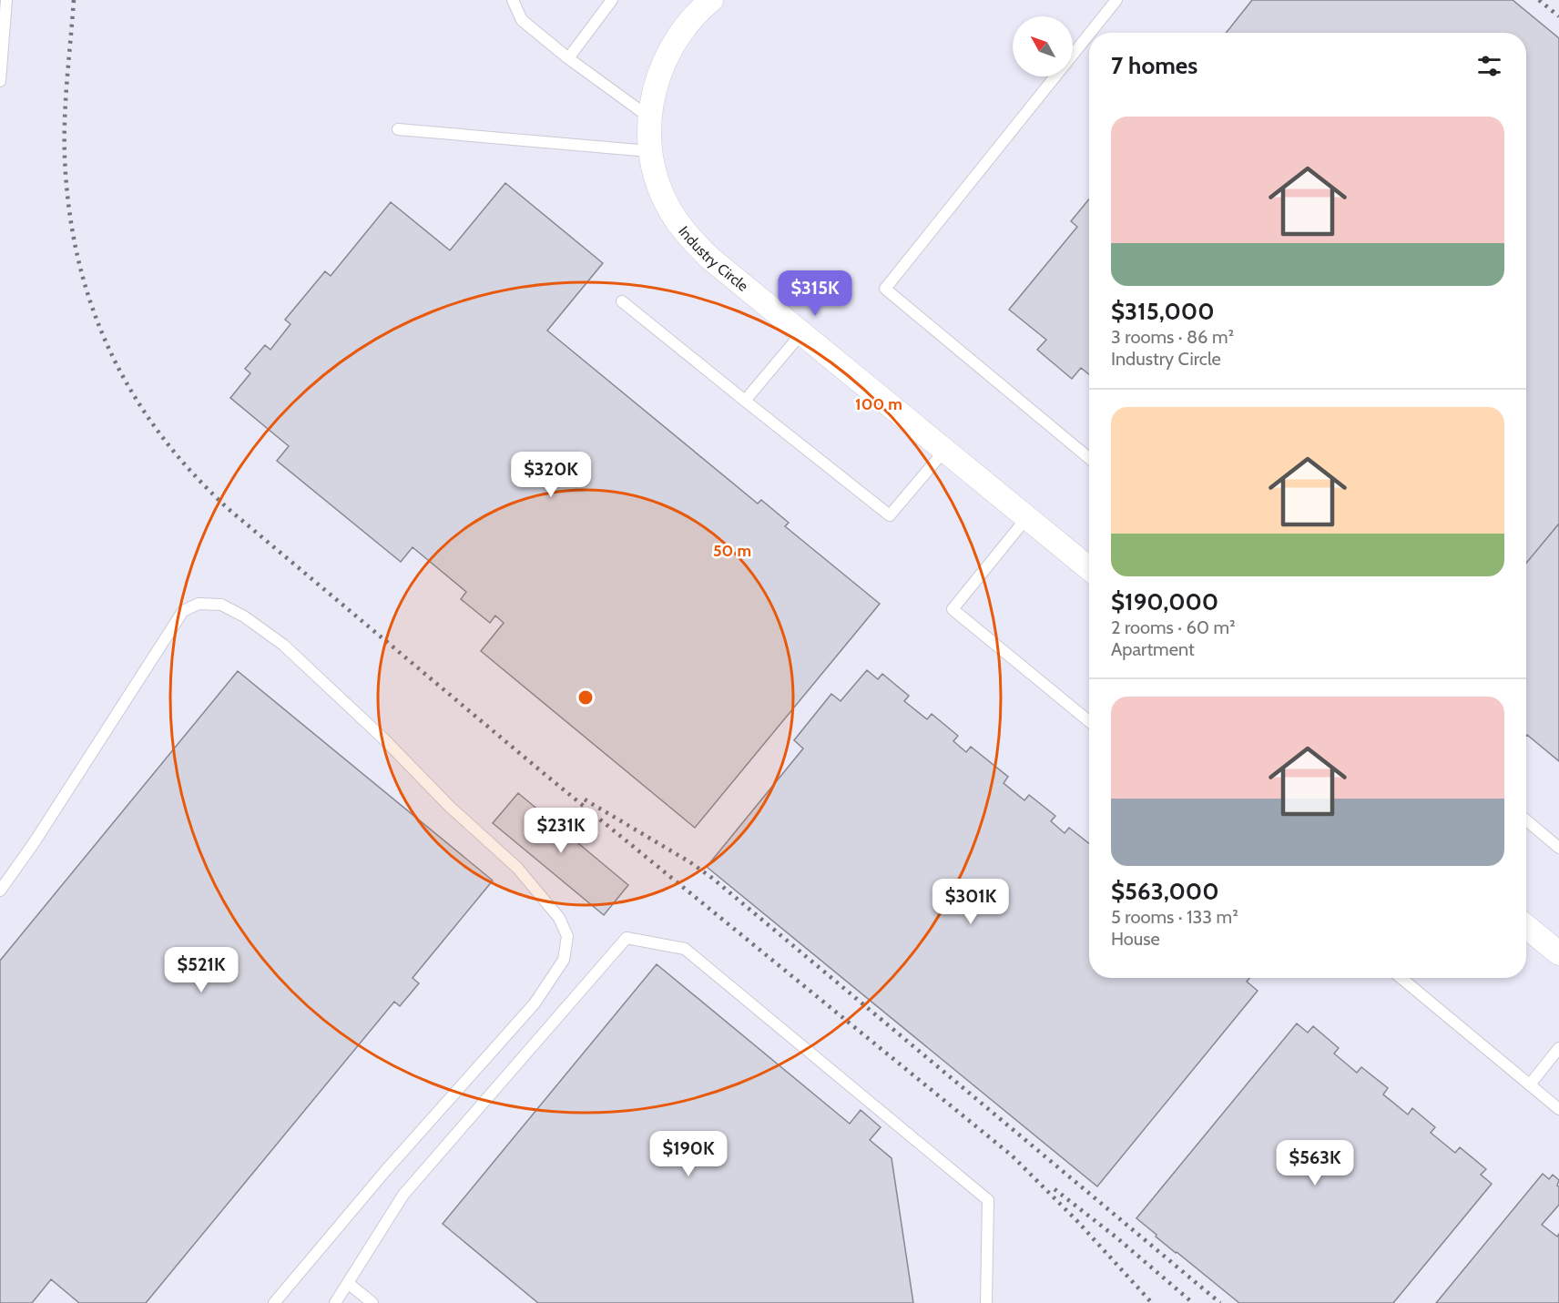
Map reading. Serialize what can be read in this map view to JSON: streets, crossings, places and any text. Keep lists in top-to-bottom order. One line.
{"streets":{"street":["Industry Circle"]},"north":"top left","page":{"heading":"7 homes","list":[{"name":"$315,000","note":"3 rooms · 86 m² · Industry Circle"},{"name":"$190,000","note":"2 rooms · 60 m² · Apartment"},{"name":"$563,000","note":"5 rooms · 133 m² · House"}],"price":["$315K","$320K","$231K","$301K","$521K","$190K","$563K"]},"rings":["100 m","50 m"]}
